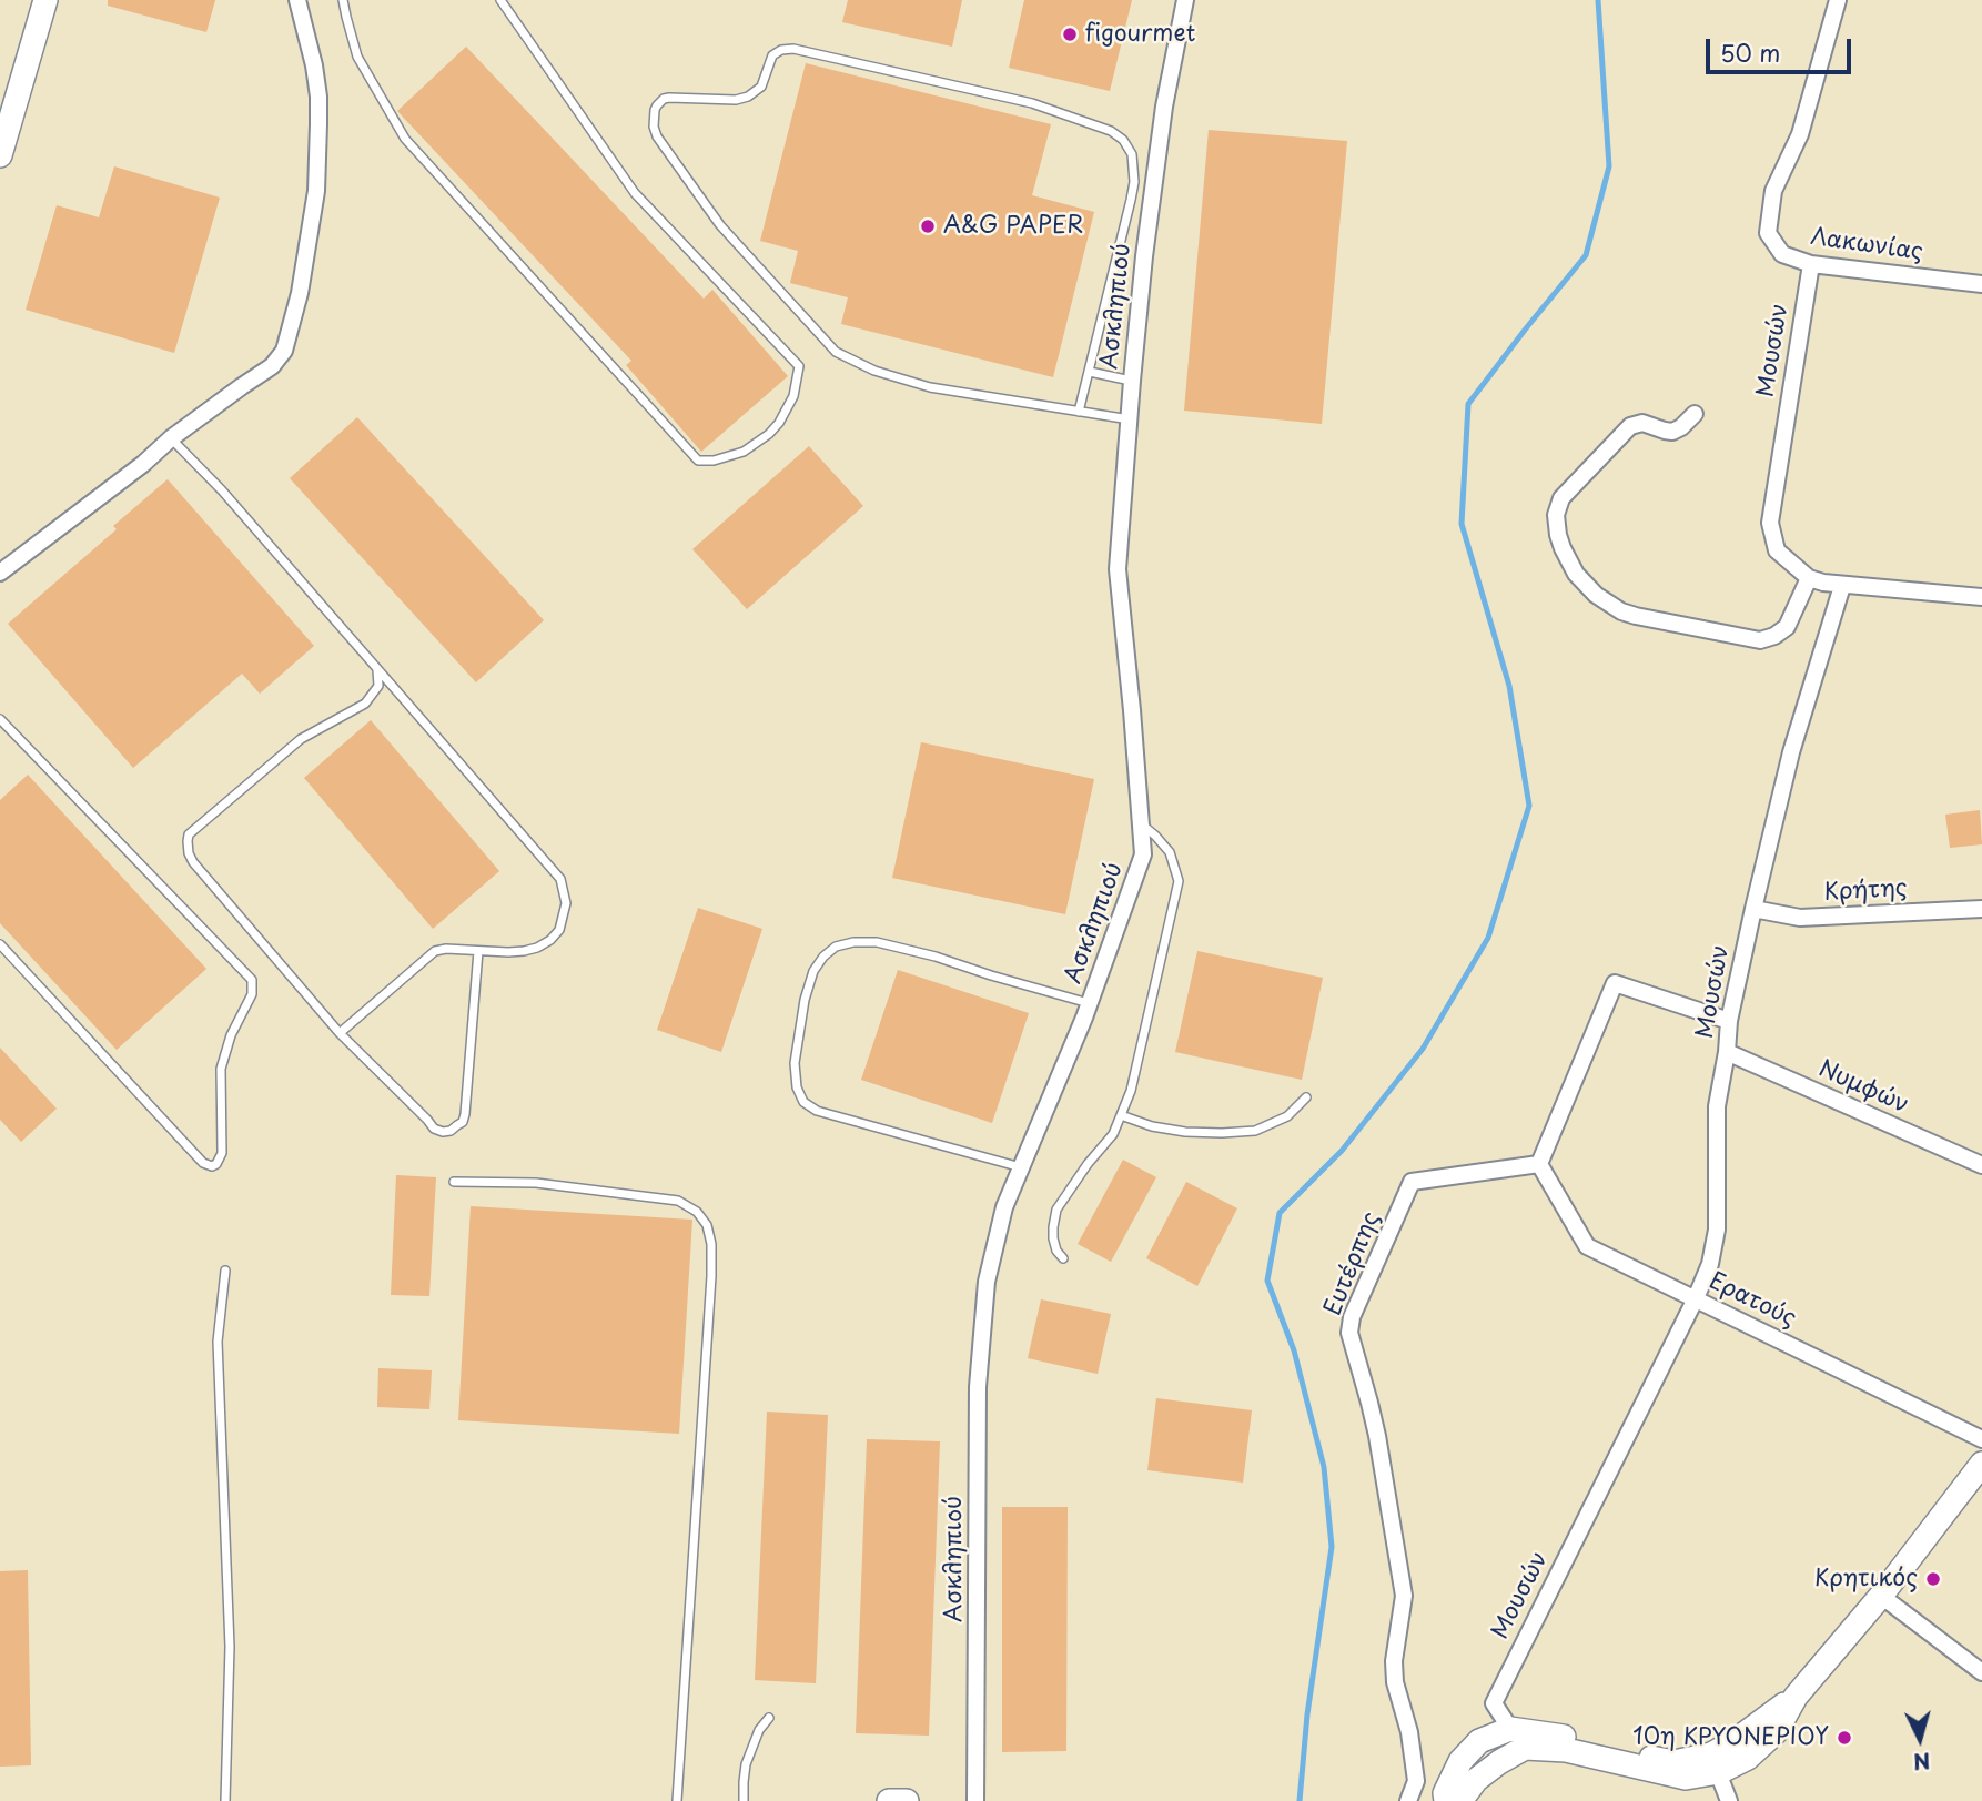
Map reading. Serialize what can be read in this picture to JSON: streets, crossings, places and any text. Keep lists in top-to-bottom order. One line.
{"streets":{"street":["Λακωνίας","Ασκληπιού","Μουσών","Κρήτης","Νυμφών","Ευτέρπης","Ερατούς"]},"crossings":[["Λακωνίας","Μουσών"],["Μουσών","Κρήτης"],["Μουσών","Νυμφών"],["Μουσών","Ερατούς"],["Ευτέρπης","Ερατούς"]],"places":["figourmet","A&G PAPER","Κρητικός","10η ΚΡΥΟΝΕΡΙΟΥ"],"scale_bar":"50 m","north":"bottom"}
